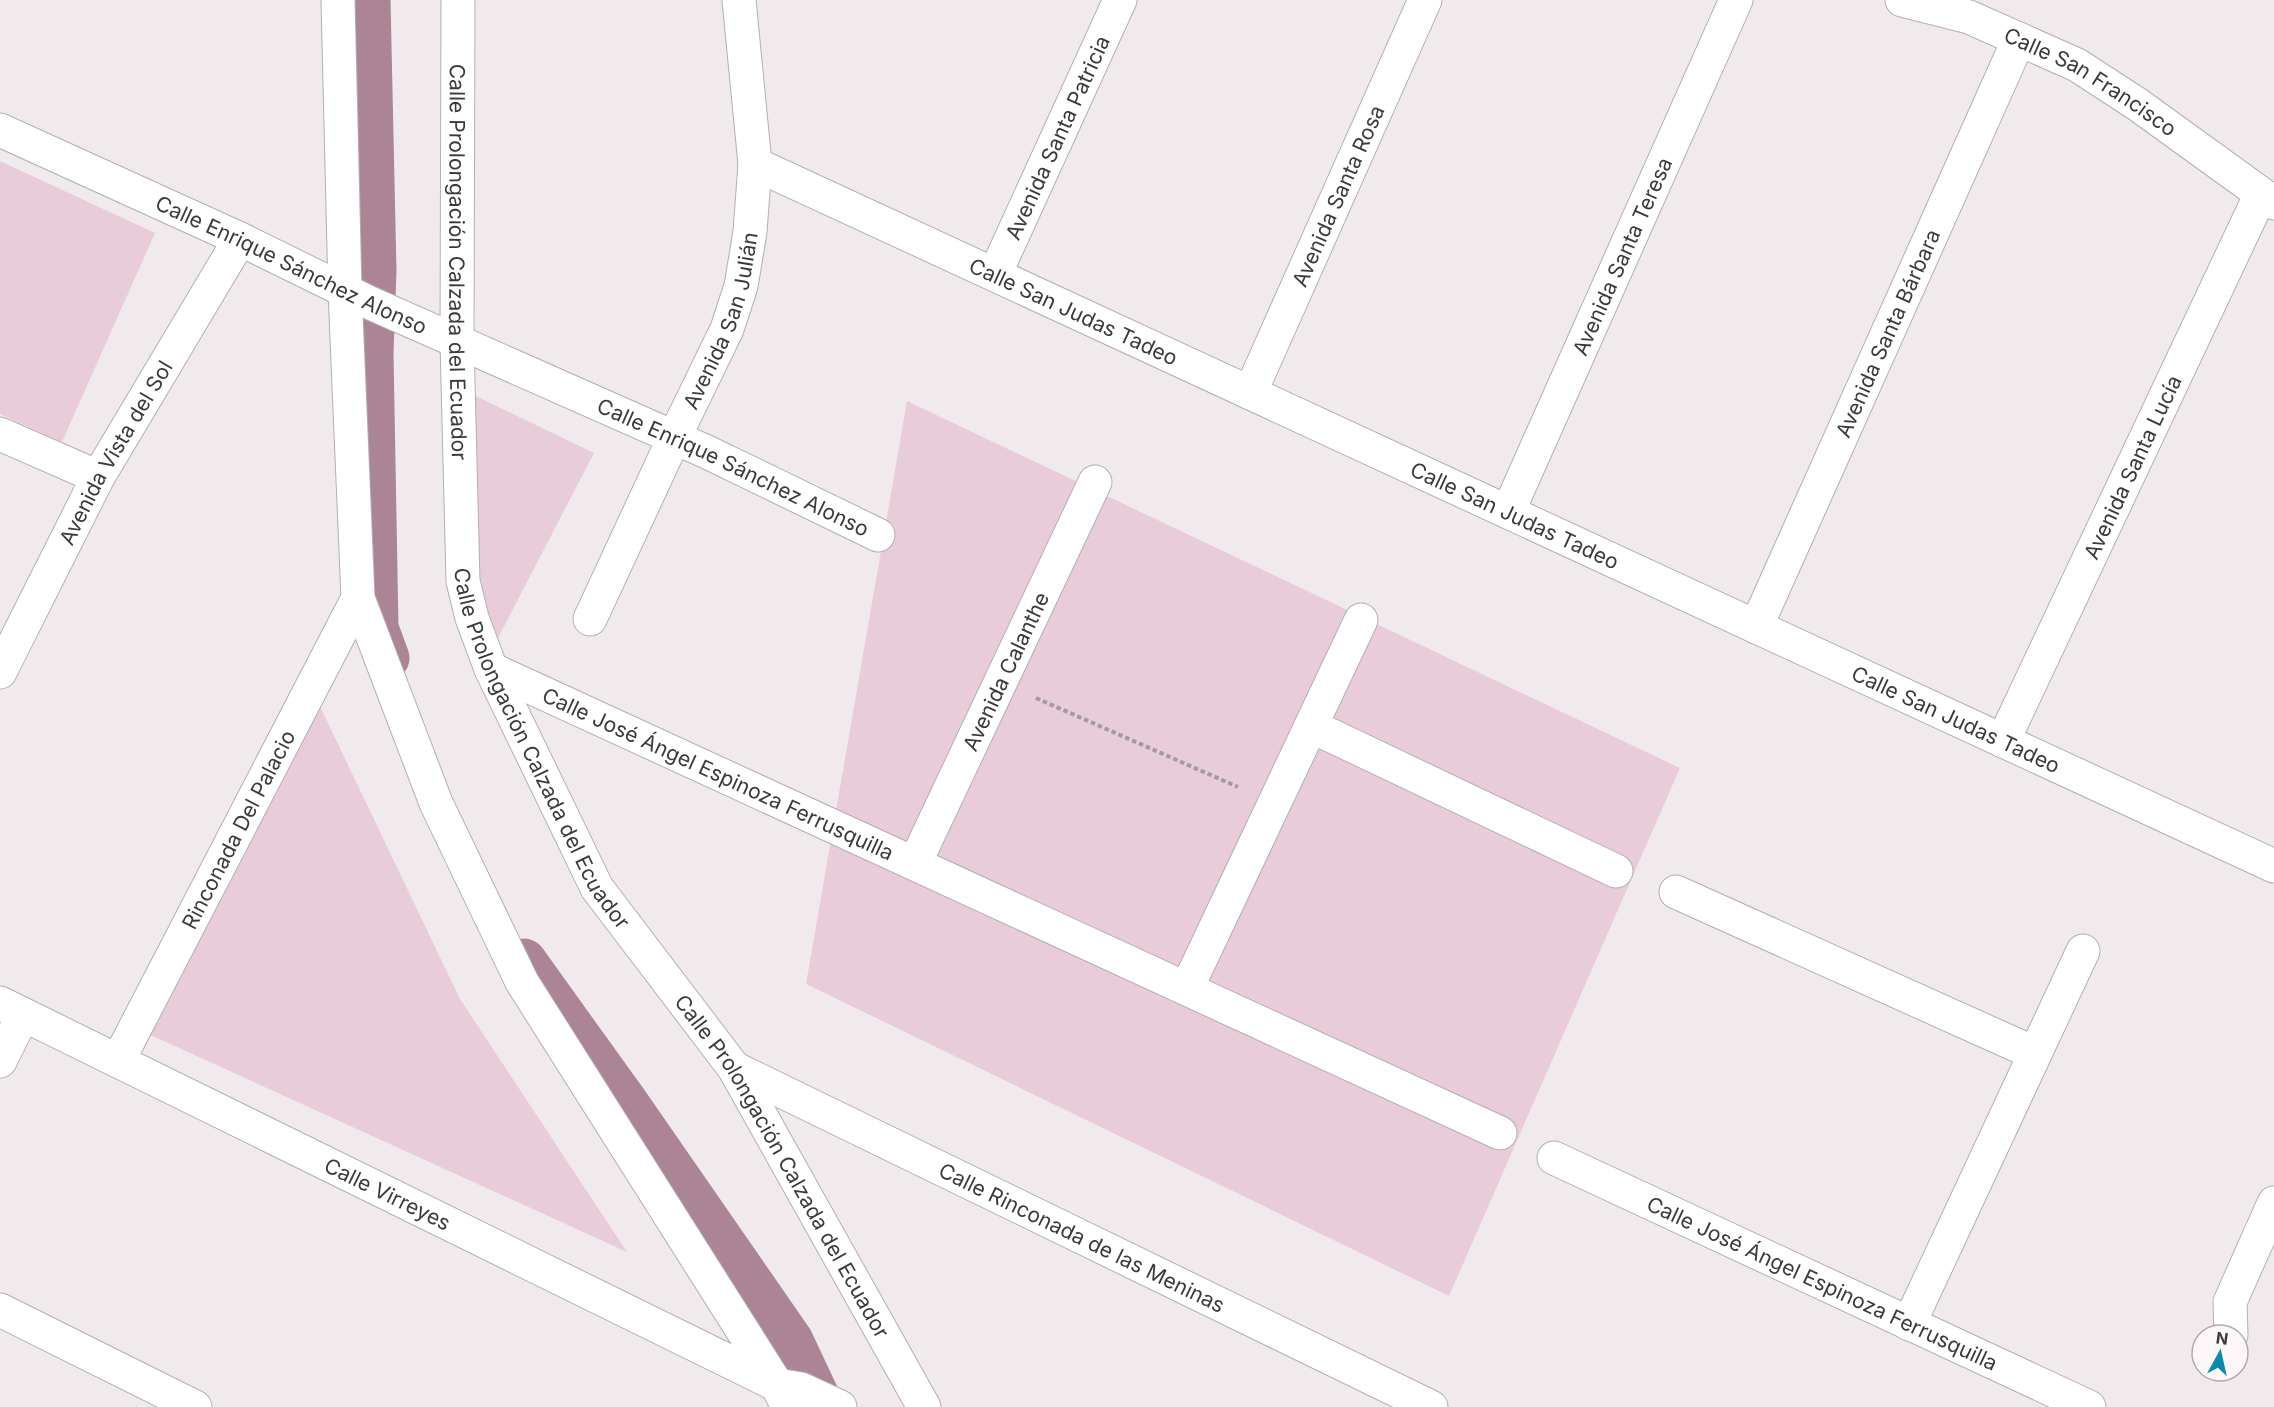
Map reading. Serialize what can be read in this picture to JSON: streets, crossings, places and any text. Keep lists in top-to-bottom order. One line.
{"streets":{"street":["Calle San Francisco","Avenida Santa Patricia","Avenida Santa Rosa","Avenida Santa Teresa","Calle Prolongación Calzada del Ecuador","Calle Enrique Sánchez Alonso","Calle San Judas Tadeo","Avenida San Julián","Avenida Santa Bárbara","Avenida Vista del Sol","Avenida Santa Lucía","Avenida Calanthe","Calle José Ángel Espinoza Ferrusquilla","Rinconada Del Palacio","Calle Virreyes","Calle Rinconada de las Meninas"]},"crossings":[["Calle San Francisco","Avenida Santa Bárbara"],["Calle San Francisco","Avenida Santa Lucía"],["Avenida Santa Patricia","Calle San Judas Tadeo"],["Avenida Santa Rosa","Calle San Judas Tadeo"],["Avenida Santa Teresa","Calle San Judas Tadeo"],["Calle Prolongación Calzada del Ecuador","Calle Enrique Sánchez Alonso"],["Calle Prolongación Calzada del Ecuador","Calle José Ángel Espinoza Ferrusquilla"],["Calle Prolongación Calzada del Ecuador","Calle Rinconada de las Meninas"],["Calle Enrique Sánchez Alonso","Avenida San Julián"],["Calle Enrique Sánchez Alonso","Avenida Vista del Sol"],["Calle San Judas Tadeo","Avenida San Julián"],["Calle San Judas Tadeo","Avenida Santa Bárbara"],["Calle San Judas Tadeo","Avenida Santa Lucía"],["Avenida Calanthe","Calle José Ángel Espinoza Ferrusquilla"],["Rinconada Del Palacio","Calle Virreyes"]],"north":"top"}
